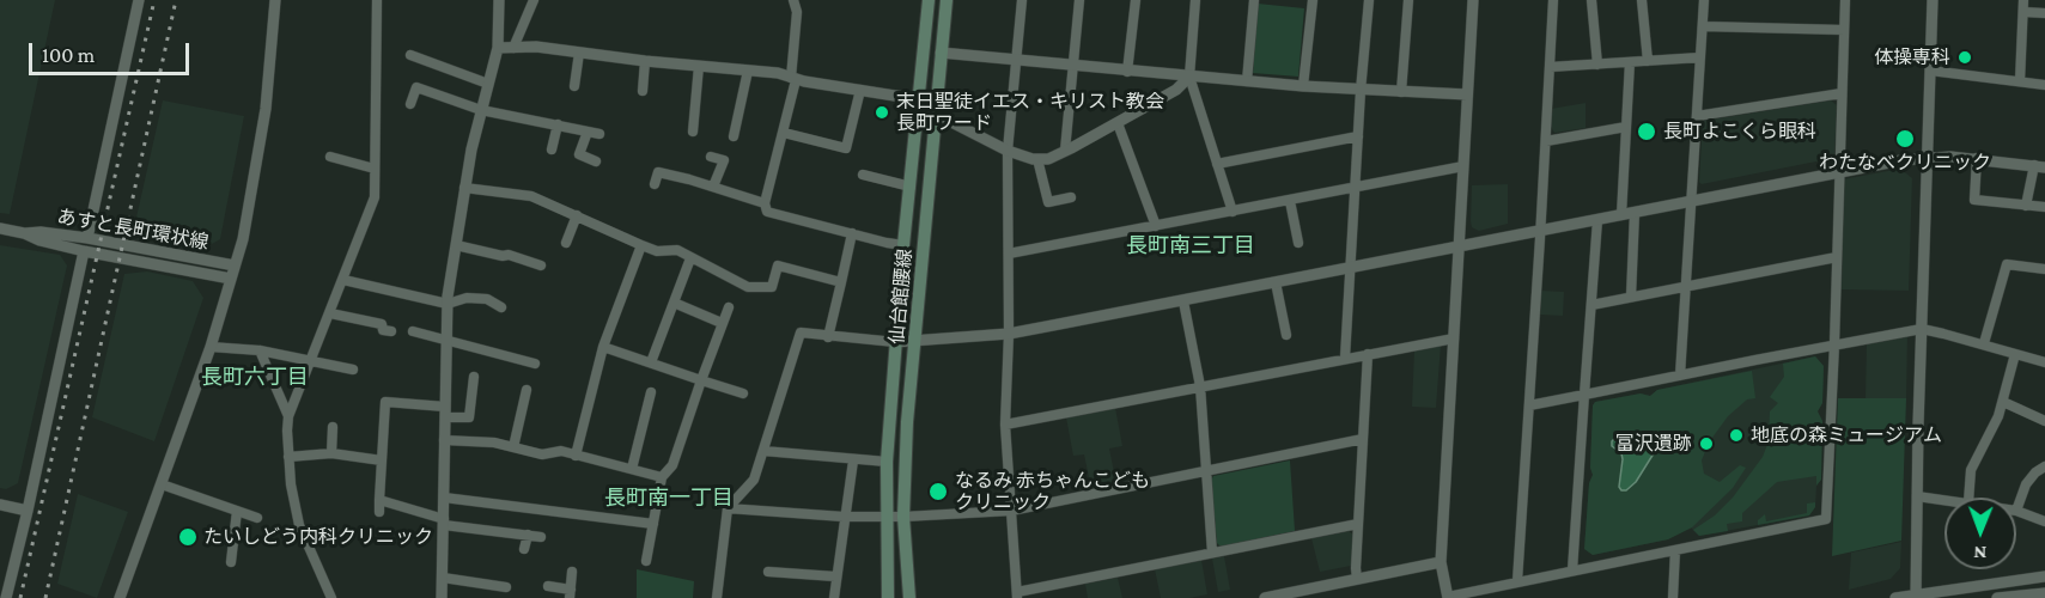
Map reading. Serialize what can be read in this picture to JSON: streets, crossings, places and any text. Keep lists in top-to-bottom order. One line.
{"streets":{"main road":["仙台館腰線"],"street":["あすと長町環状線"]},"districts":["長町南三丁目","長町六丁目","長町南一丁目"],"places":["体操専科","末日聖徒イエス・キリスト教会 長町ワード","長町よこくら眼科","わたなべクリニック","地底の森ミュージアム","富沢遺跡","なるみ 赤ちゃんこども クリニック","たいしどう内科クリニック"],"scale_bar":"100 m","north":"bottom"}
